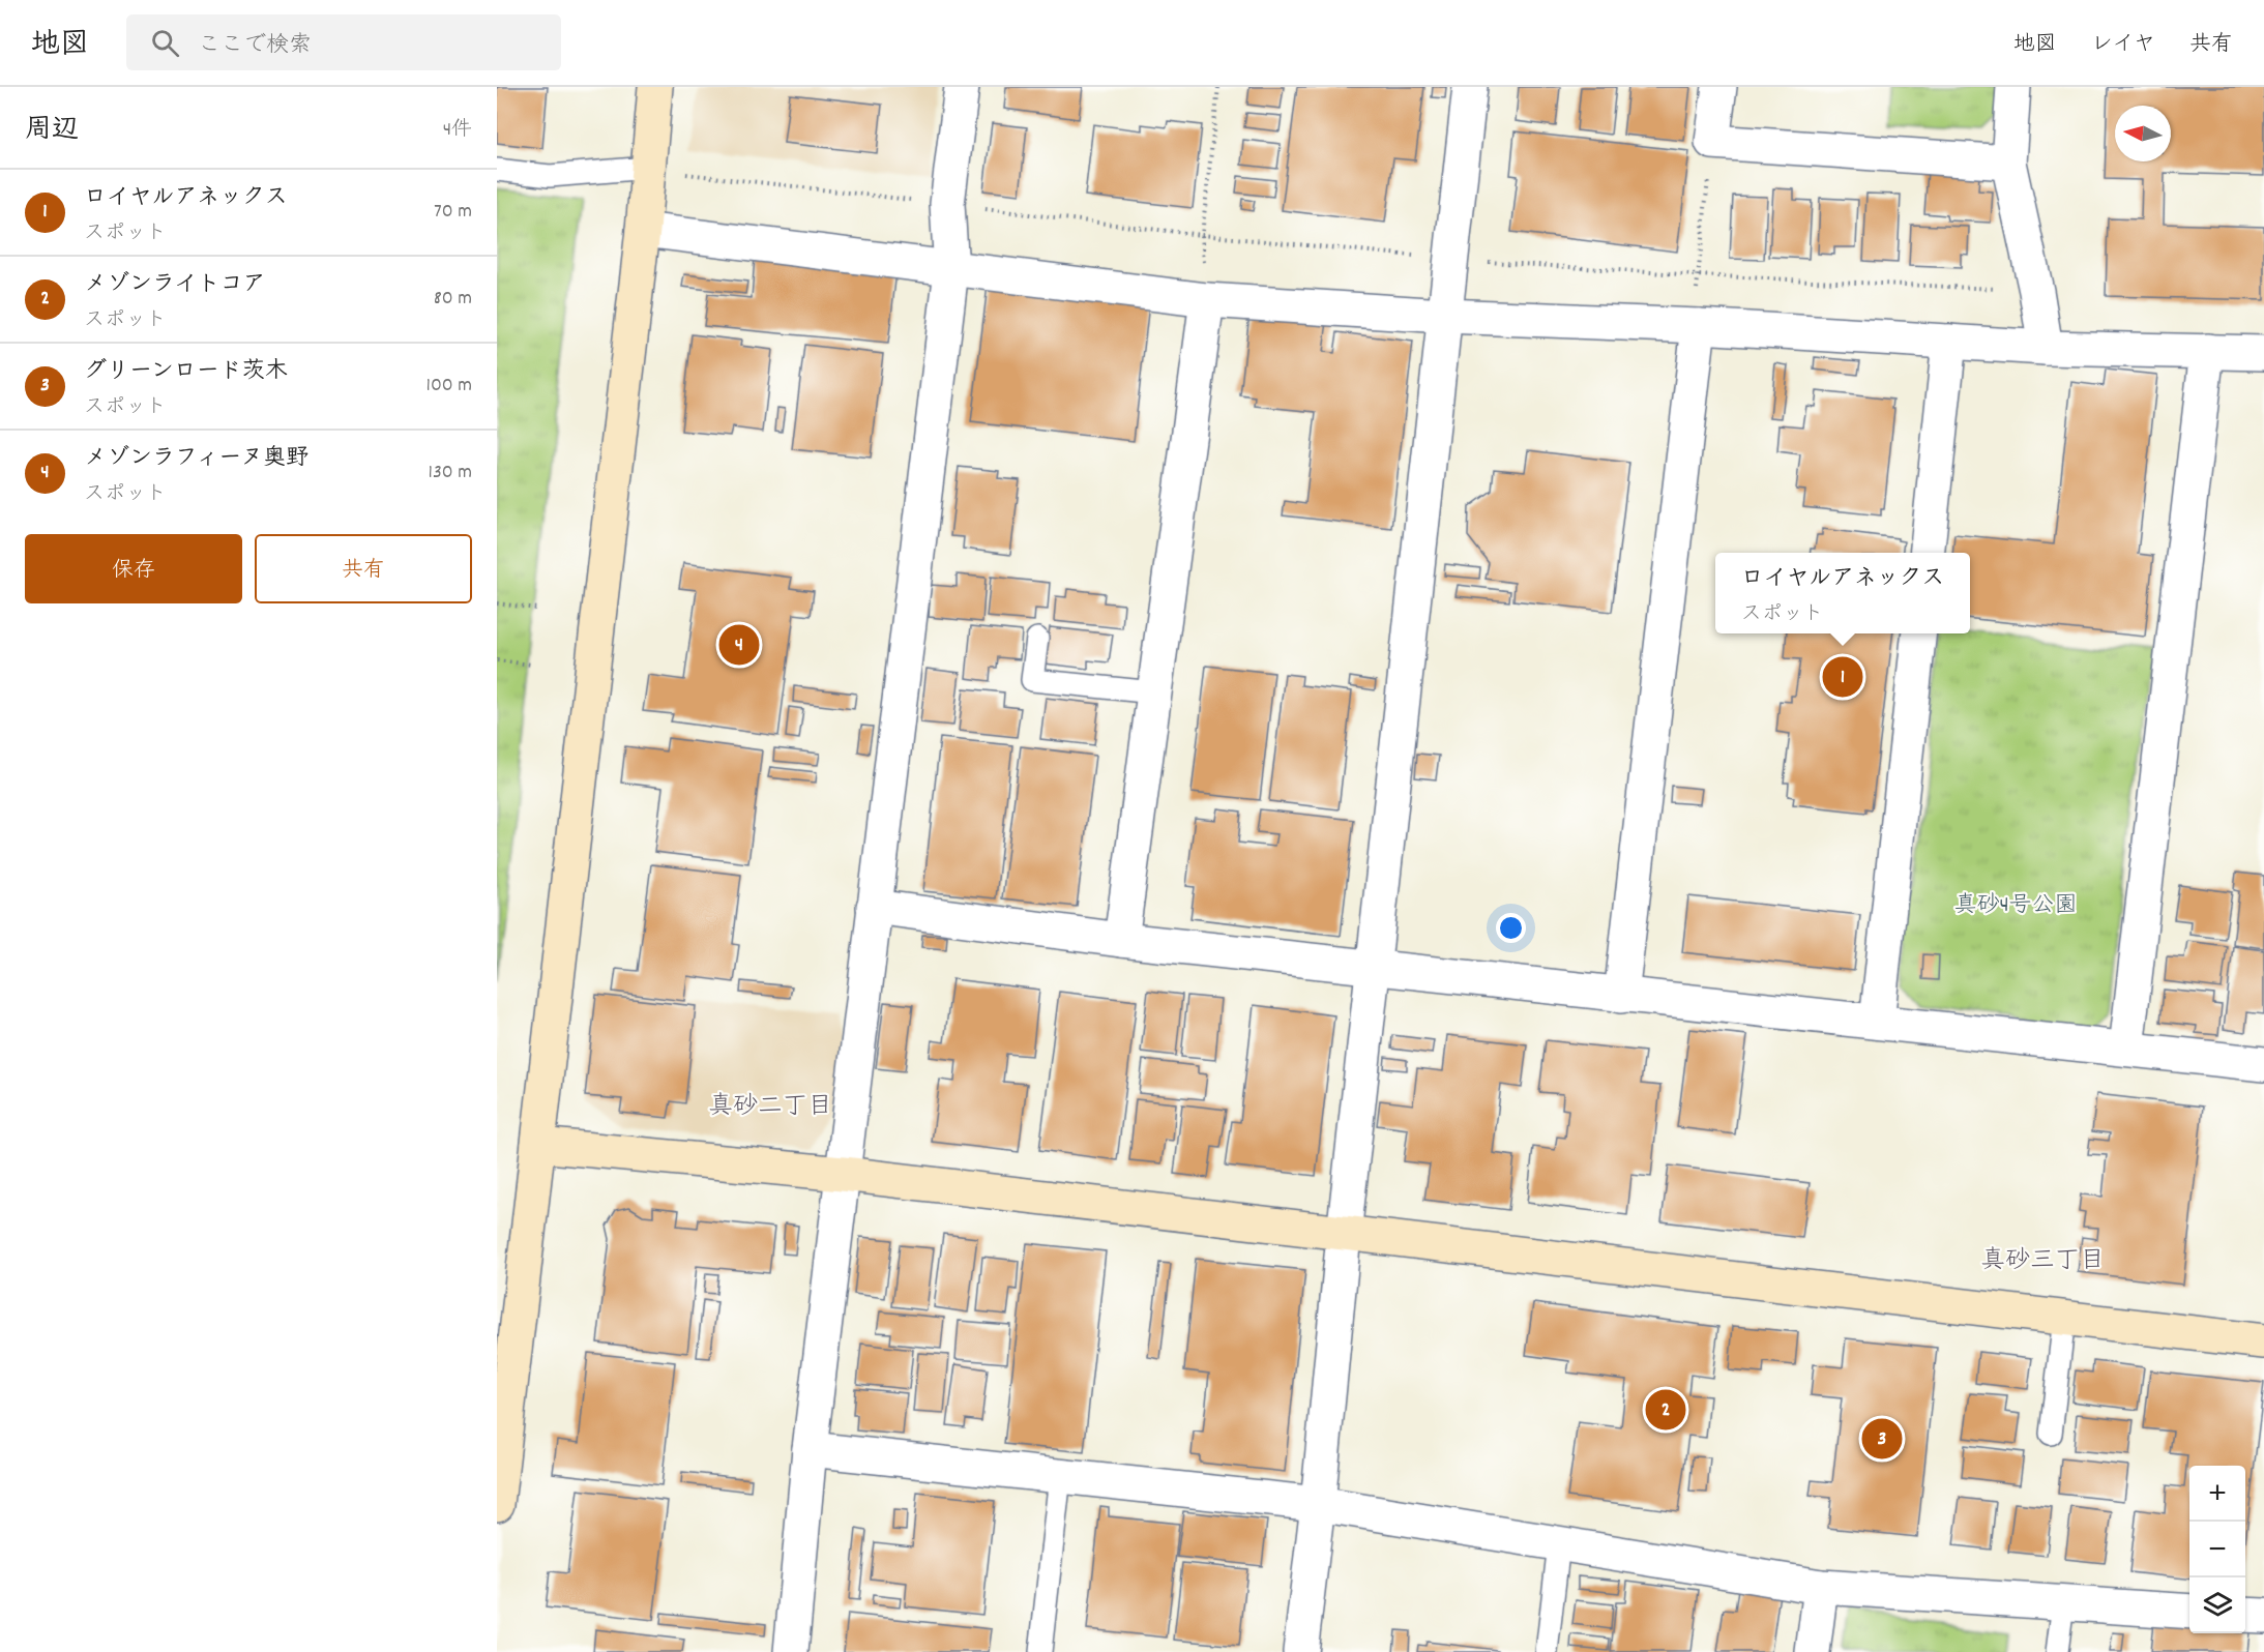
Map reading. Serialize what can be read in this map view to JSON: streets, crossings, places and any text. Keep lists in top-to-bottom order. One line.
{"districts":["真砂二丁目","真砂三丁目"],"parks":["真砂4号公園"],"north":"left","page":{"header":"地図","search":"ここで検索","nav":["地図","レイヤ","共有"],"heading":["周辺","4件"],"list":[{"mark":"1","name":"ロイヤルアネックス","note":"スポット","value":"70 m"},{"mark":"2","name":"メゾンライトコア","note":"スポット","value":"80 m"},{"mark":"3","name":"グリーンロード茨木","note":"スポット","value":"100 m"},{"mark":"4","name":"メゾンラフィーヌ奥野","note":"スポット","value":"130 m"}],"buttons":["保存","共有"],"popup":["ロイヤルアネックス","スポット"],"pins":["4","1","2","3"],"map_buttons":["+","−"]}}
